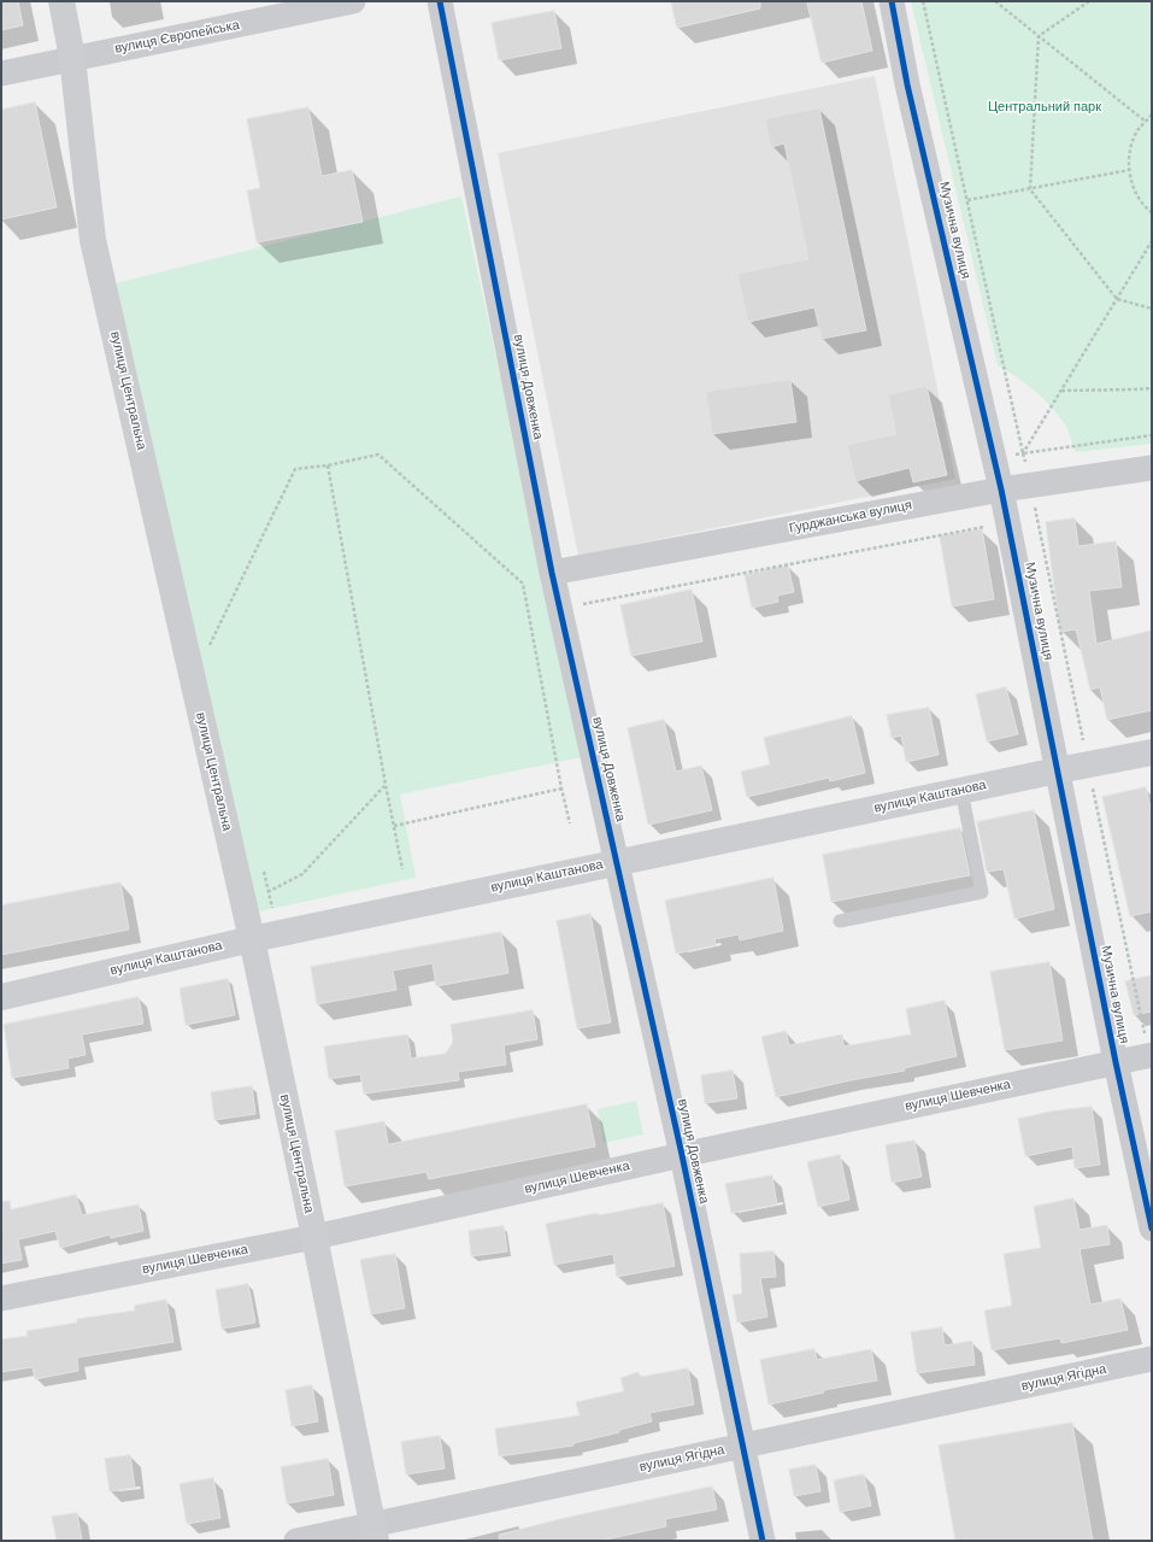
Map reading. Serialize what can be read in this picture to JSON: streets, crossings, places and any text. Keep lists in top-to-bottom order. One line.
{"streets":{"main road":["вулиця Центральна","вулиця Каштанова"],"street":["вулиця Європейська","Музична вулиця","вулиця Довженка","Гурджанська вулиця","вулиця Шевченка","вулиця Ягідна"]},"crossings":[["вулиця Європейська","вулиця Центральна"],["Музична вулиця","Гурджанська вулиця"],["Музична вулиця","вулиця Каштанова"],["Музична вулиця","вулиця Шевченка"],["вулиця Довженка","Гурджанська вулиця"],["вулиця Довженка","вулиця Каштанова"],["вулиця Довженка","вулиця Шевченка"],["вулиця Довженка","вулиця Ягідна"],["вулиця Центральна","вулиця Каштанова"],["вулиця Центральна","вулиця Шевченка"],["вулиця Центральна","вулиця Ягідна"]],"parks":["Центральний парк"]}
